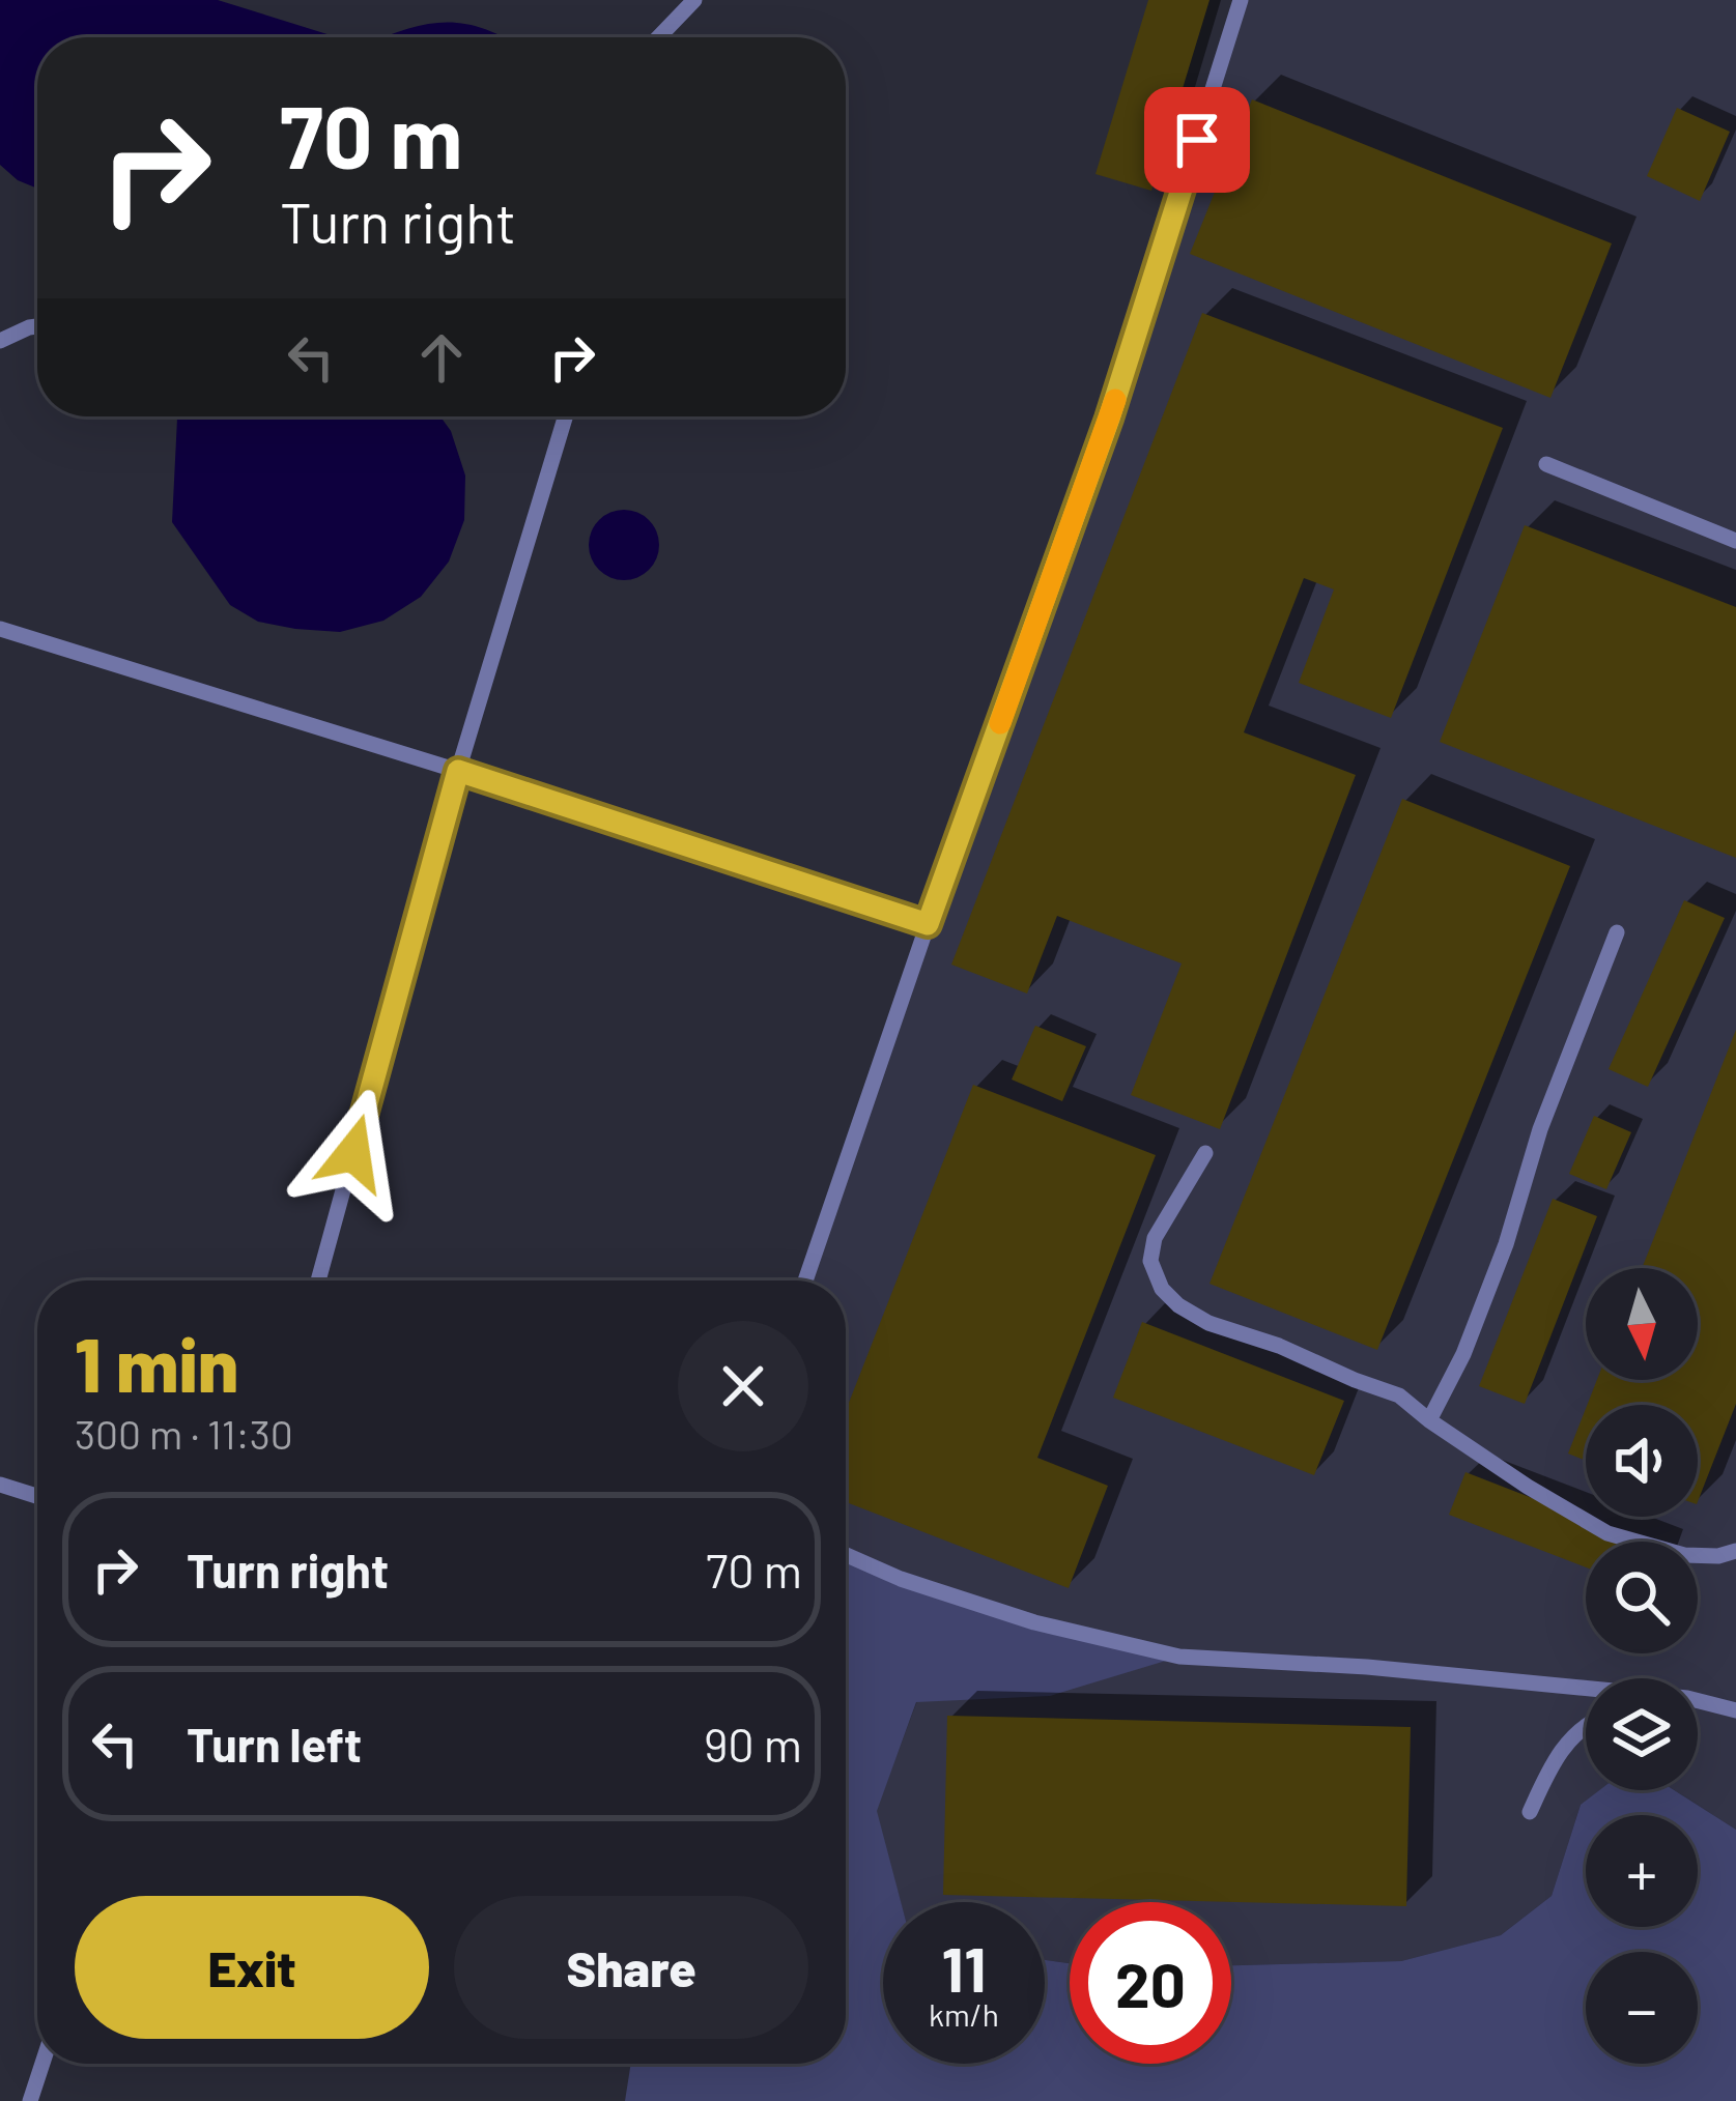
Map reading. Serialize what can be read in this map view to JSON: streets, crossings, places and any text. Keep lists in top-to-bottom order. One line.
{"north":"bottom","page":{"turn":["70 m","Turn right"],"map_buttons":["+","−"],"heading":["1 min","300 m · 11:30"],"list":[{"name":"Turn right","value":"70 m"},{"name":"Turn left","value":"90 m"}],"buttons":["Exit","Share"],"speed":"11 km/h","limit":"20"}}
